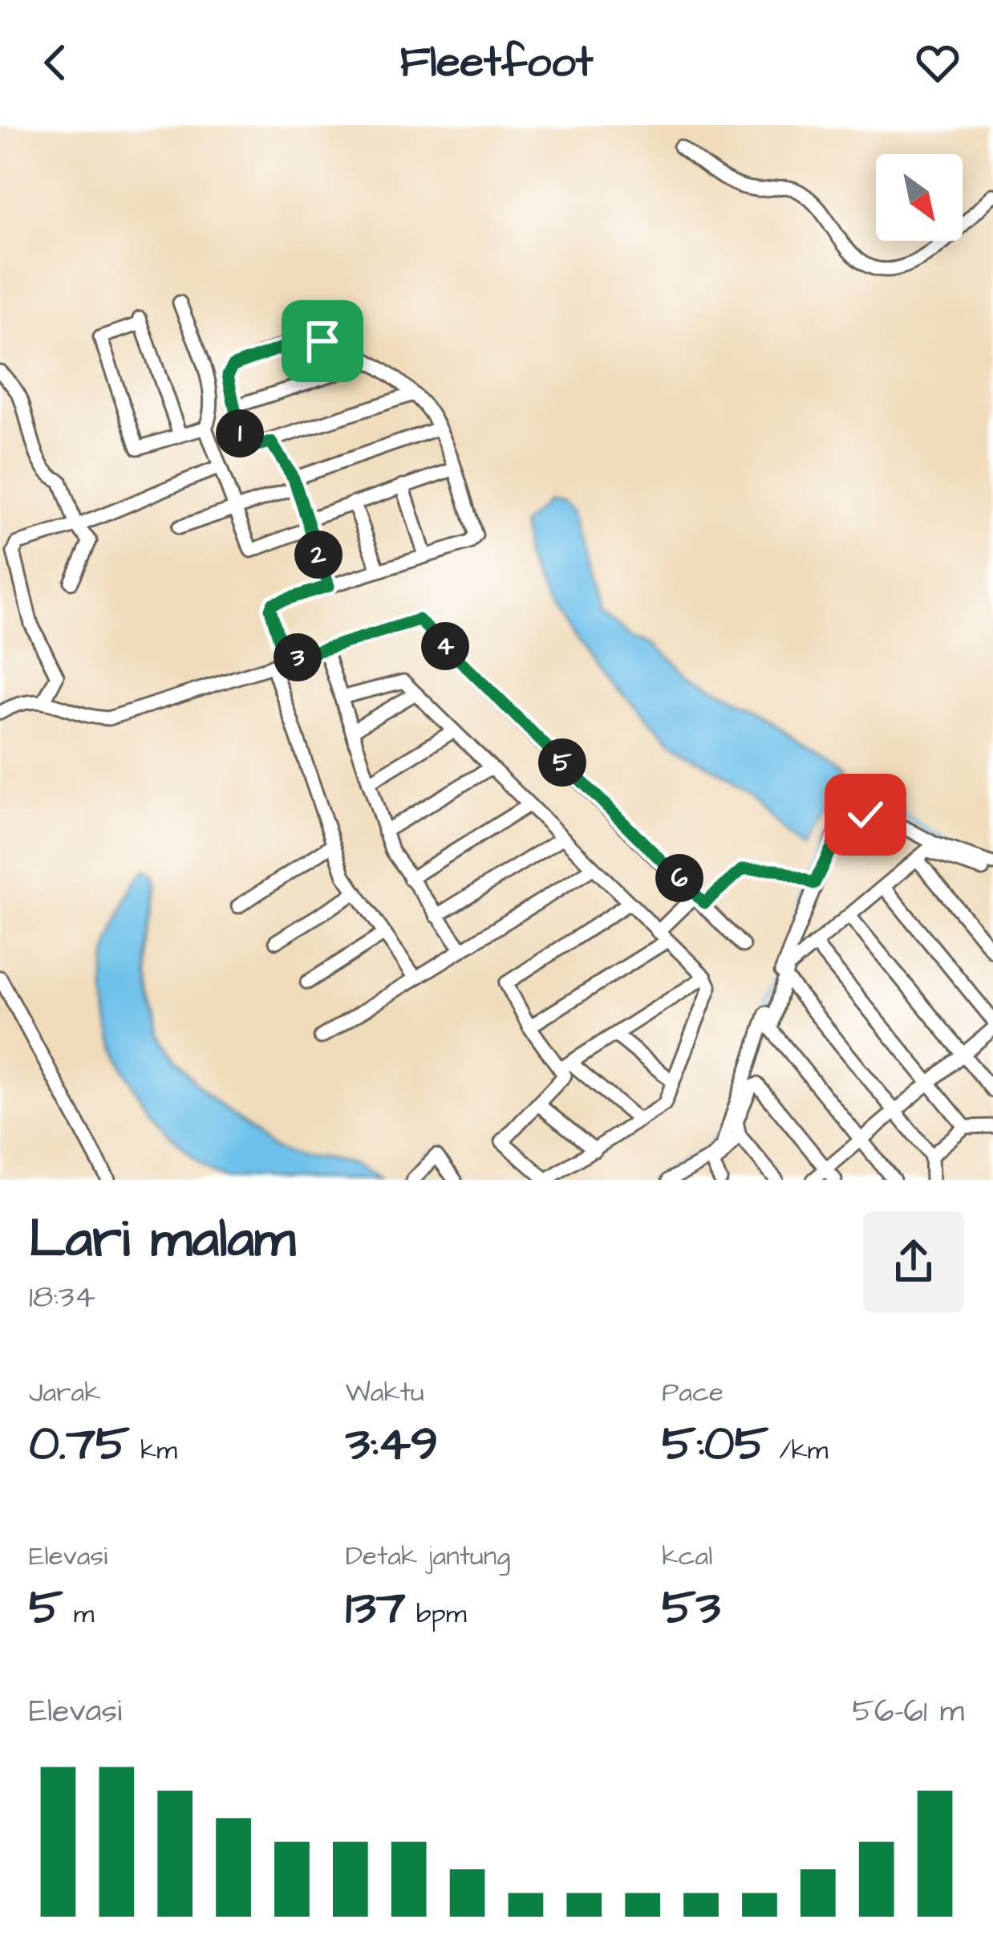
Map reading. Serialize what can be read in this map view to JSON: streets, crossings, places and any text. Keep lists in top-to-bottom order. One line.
{"north":"bottom right","page":{"header":"Fleetfoot","pins":["1","2","4","3","5","6"],"heading":["Lari malam","18:34"],"stats":[["Jarak","0.75 km"],["Waktu","3:49"],["Pace","5:05 /km"],["Elevasi","5 m"],["Detak jantung","137 bpm"],["kcal","53"]],"chart":["Elevasi","56–61 m"]}}
